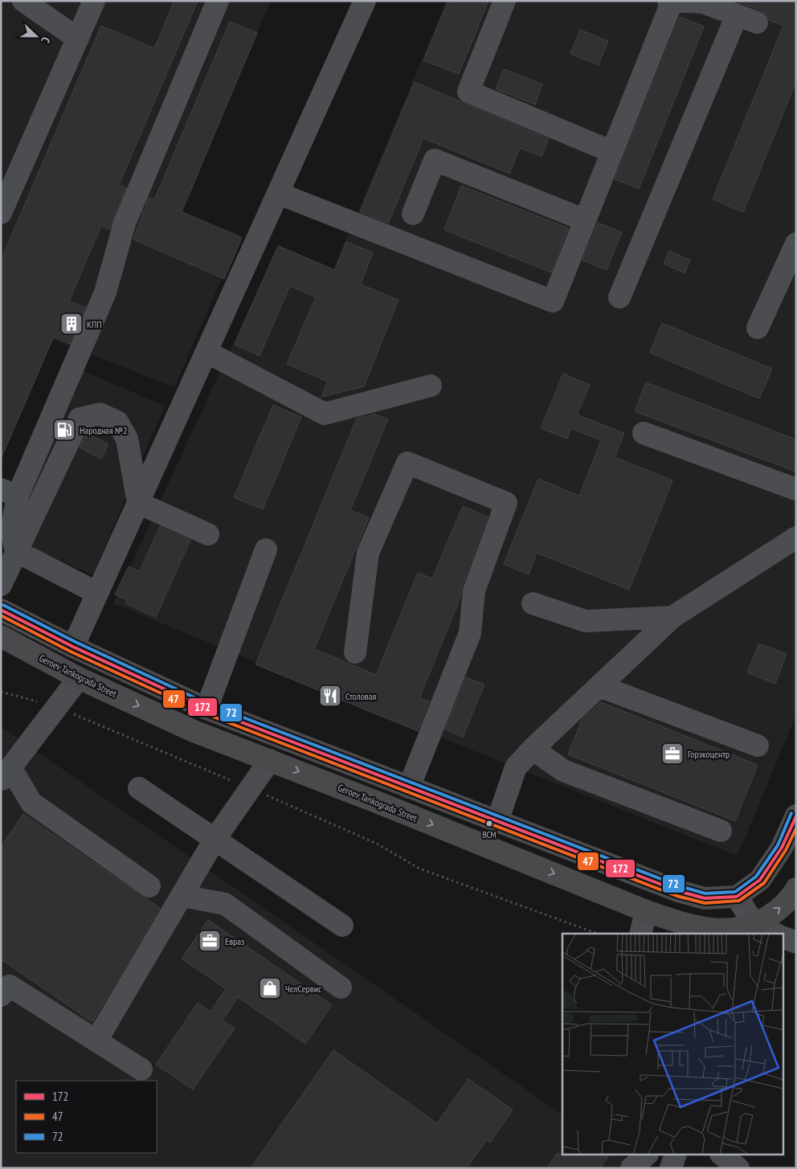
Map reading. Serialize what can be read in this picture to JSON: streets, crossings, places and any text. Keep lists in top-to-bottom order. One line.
{"streets":{"main road":["Geroev Tankograda Street"]},"places":{"building":["КПП"],"fuel station":["Народная №2"],"restaurant":["Столовая"],"office":["Горэкоцентр","Евраз"],"other":["ВСМ"],"shop":["ЧелСервис"]},"lines":["transit line 72","transit line 172","transit line 47"],"legend":["172","47","72"],"north":"right"}
